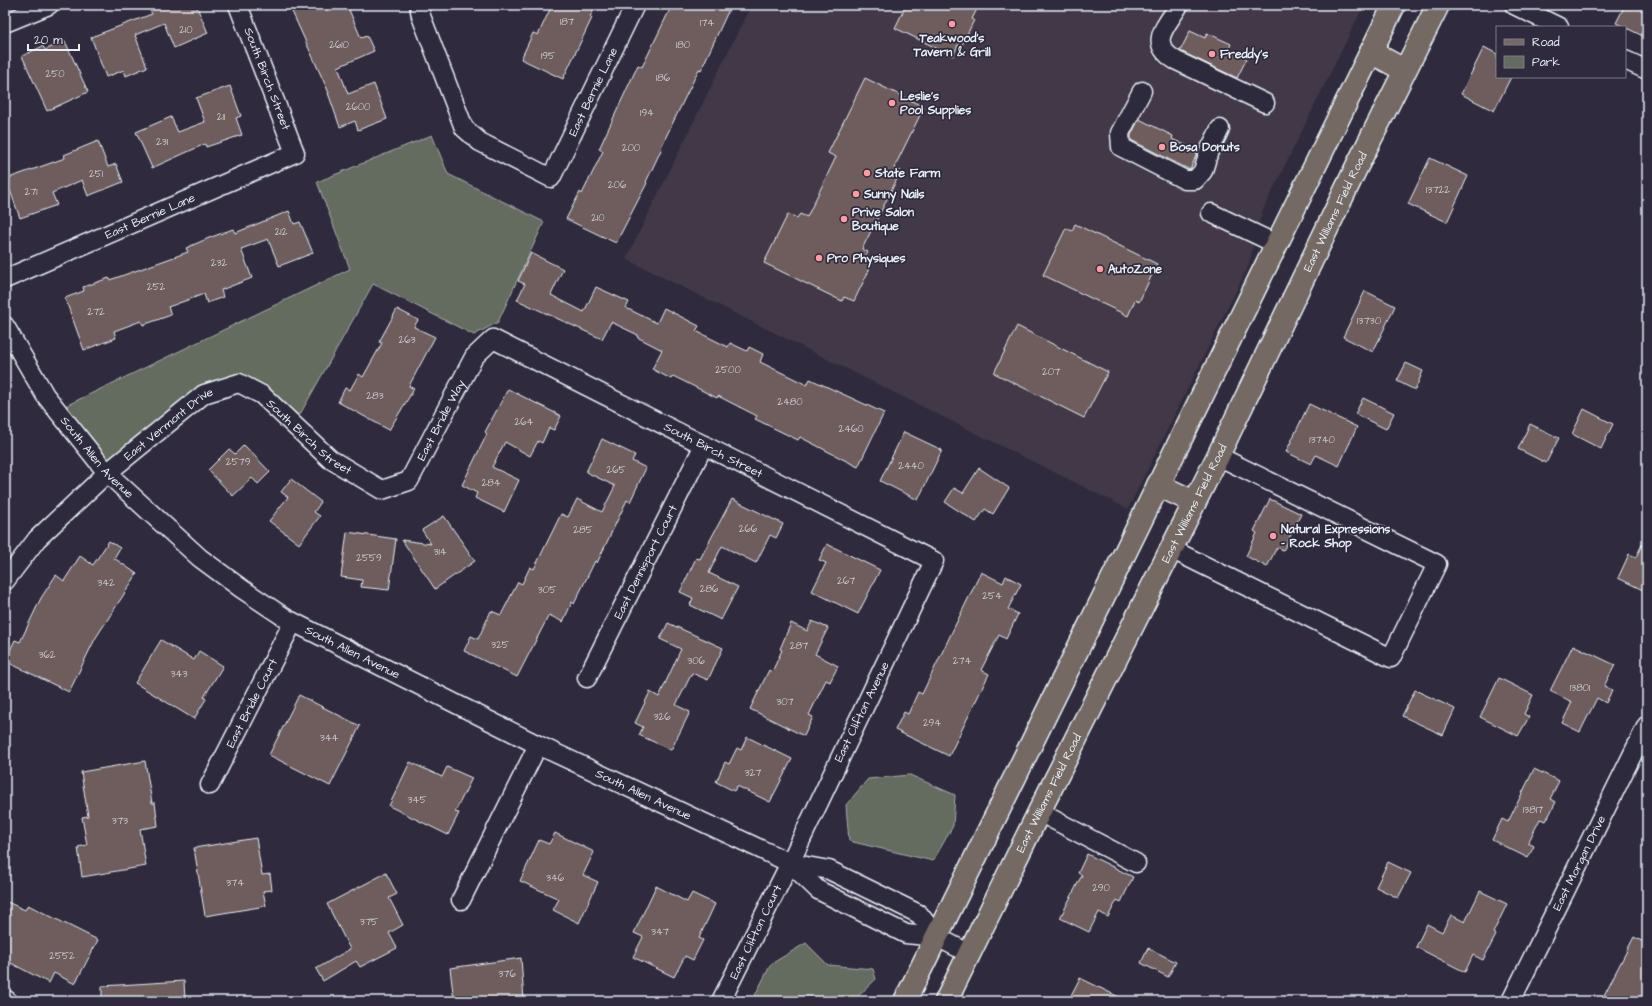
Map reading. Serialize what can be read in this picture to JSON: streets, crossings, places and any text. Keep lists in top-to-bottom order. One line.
{"streets":{"main road":["East Williams Field Road"],"street":["South Birch Street","East Bernie Lane","East Bridle Way","East Vermont Drive","South Allen Avenue","East Dennisport Court","East Bridle Court","East Clifton Avenue","East Morgan Drive","East Clifton Court"]},"crossings":[["South Birch Street","East Bernie Lane"],["South Birch Street","East Bridle Way"],["South Birch Street","East Vermont Drive"],["South Birch Street","East Dennisport Court"],["South Birch Street","East Clifton Avenue"],["East Williams Field Road","South Allen Avenue"],["East Vermont Drive","South Allen Avenue"],["South Allen Avenue","East Bridle Court"],["South Allen Avenue","East Clifton Avenue"],["South Allen Avenue","East Clifton Court"],["East Clifton Avenue","East Clifton Court"]],"places":["Teakwood’s Tavern & Grill","Freddy's","Leslie's Pool Supplies","Bosa Donuts","State Farm","Sunny Nails","Prive Salon Boutique","Pro Physiques","AutoZone","Natural Expressions - Rock Shop"],"house_numbers":["187","174","210","2610","180","195","250","186","2600","194","211","231","200","251","206","13722","271","210","212","232","252","272","13730","263","2500","207","283","2480","264","2460","13740","2579","2440","265","284","266","285","314","2559","267","342","286","305","254","325","287","362","306","274","343","13801","307","326","294","344","327","345","13817","373","346","374","290","375","347","2552","376"],"legend":["Road","Park"],"scale_bar":"20 m"}
